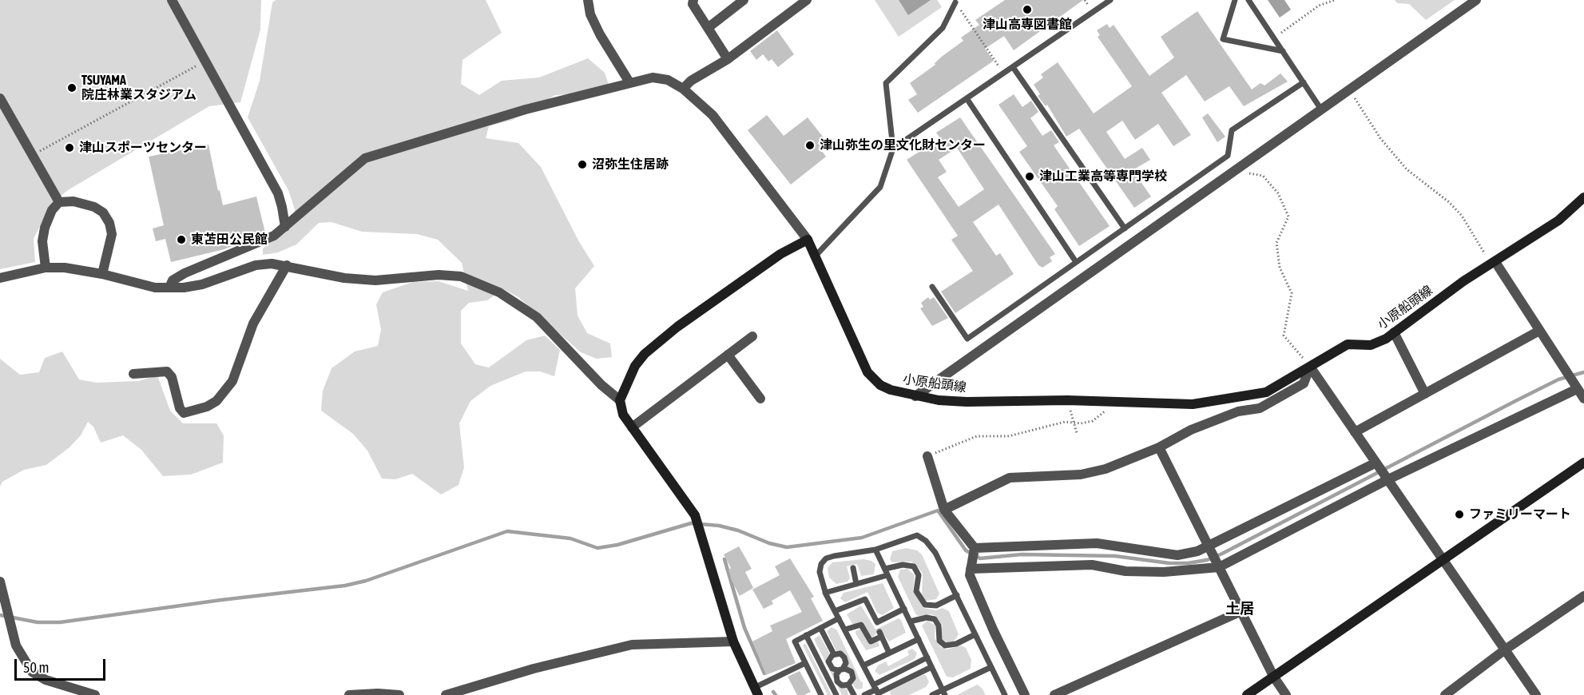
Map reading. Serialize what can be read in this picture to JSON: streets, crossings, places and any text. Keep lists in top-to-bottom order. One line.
{"streets":{"main road":["小原船頭線"]},"districts":["土居"],"places":["津山高専図書館","TSUYAMA 院庄林業スタジアム","津山弥生の里文化財センター","津山スポーツセンター","沼弥生住居跡","津山工業高等専門学校","東苫田公民館","ファミリーマート"],"scale_bar":"50 m"}
